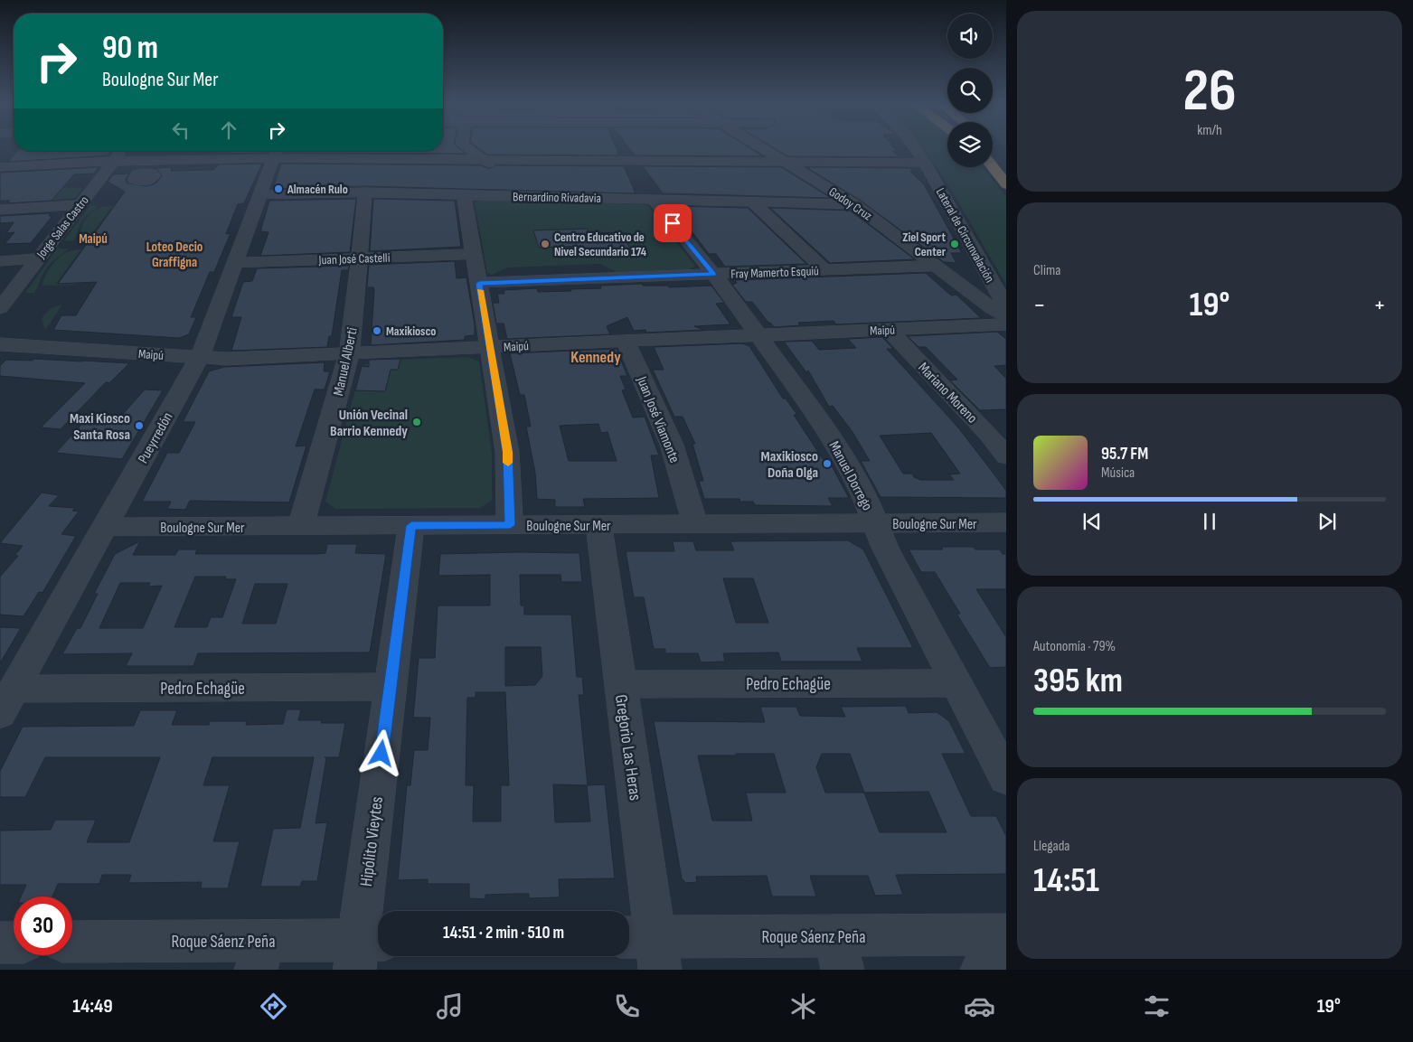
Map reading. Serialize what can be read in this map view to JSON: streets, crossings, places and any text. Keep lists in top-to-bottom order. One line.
{"streets":{"street":["Bernardino Rivadavia","Godoy Cruz","Jorge Salas Castro","Lateral de Circunvalación","Juan José Castelli","Fray Mamerto Esquiú","Maipú","Manuel Alberti","Mariano Moreno","Juan José Viamonte","Pueyrredón","Manuel Dorrego","Boulogne Sur Mer","Pedro Echagüe","Gregorio Las Heras","Hipólito Vieytes","Roque Sáenz Peña"]},"crossings":[["Bernardino Rivadavia","Godoy Cruz"],["Bernardino Rivadavia","Manuel Alberti"],["Bernardino Rivadavia","Pueyrredón"],["Bernardino Rivadavia","Manuel Dorrego"],["Godoy Cruz","Fray Mamerto Esquiú"],["Juan José Castelli","Manuel Alberti"],["Juan José Castelli","Pueyrredón"],["Fray Mamerto Esquiú","Manuel Dorrego"],["Maipú","Manuel Alberti"],["Maipú","Mariano Moreno"],["Maipú","Juan José Viamonte"],["Maipú","Pueyrredón"],["Maipú","Manuel Dorrego"],["Manuel Alberti","Boulogne Sur Mer"],["Juan José Viamonte","Boulogne Sur Mer"],["Pueyrredón","Boulogne Sur Mer"],["Pueyrredón","Pedro Echagüe"],["Manuel Dorrego","Boulogne Sur Mer"],["Manuel Dorrego","Pedro Echagüe"],["Boulogne Sur Mer","Gregorio Las Heras"],["Boulogne Sur Mer","Hipólito Vieytes"],["Pedro Echagüe","Gregorio Las Heras"],["Pedro Echagüe","Hipólito Vieytes"],["Gregorio Las Heras","Roque Sáenz Peña"],["Hipólito Vieytes","Roque Sáenz Peña"]],"districts":["Maipú","Loteo Decio Graffigna","Kennedy"],"places":["Almacén Rulo","Centro Educativo de Nivel Secundario 174","Ziel Sport Center","Maxikiosco","Unión Vecinal Barrio Kennedy","Maxi Kiosco Santa Rosa","Maxikiosco Doña Olga"],"page":{"tile":[["26","km/h"],"Clima",["Autonomía · 79%","395 km"],["Llegada","14:51"]],"turn":["90 m","Boulogne Sur Mer"],"heat":["−","19°","+"],"song":["95.7 FM","Música"],"limit":"30","trip":"14:51 · 2 min · 510 m","tabs":["14:49","19°"]}}
